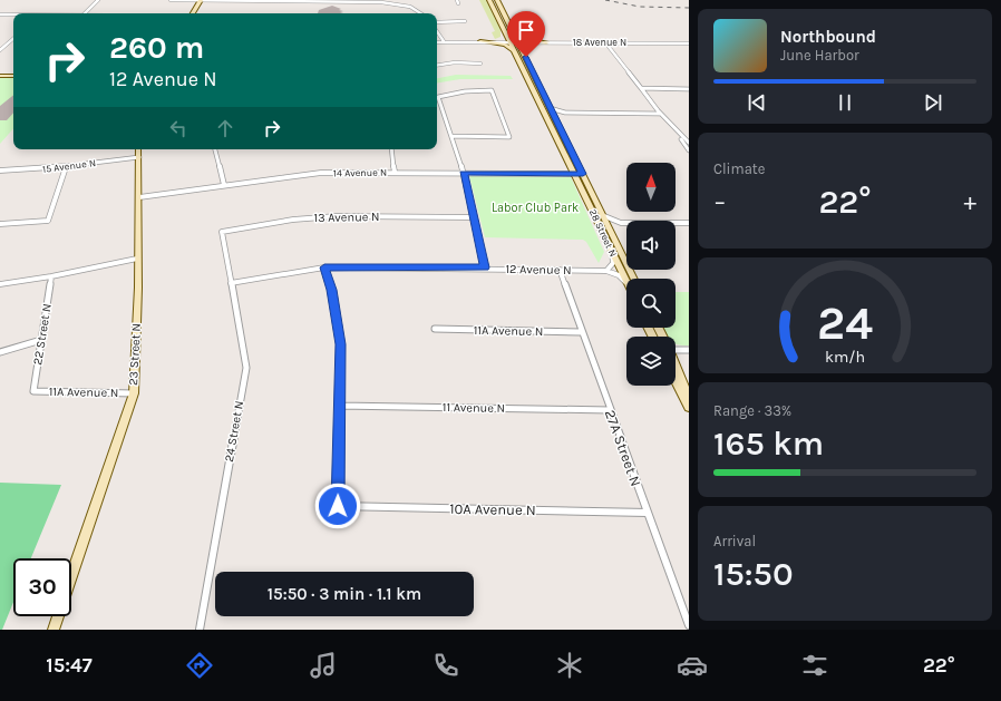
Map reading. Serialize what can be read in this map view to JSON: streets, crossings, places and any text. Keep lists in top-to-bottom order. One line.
{"streets":{"main road":["28 Street N","23 Street N"],"street":["18 Avenue N","15 Avenue N","14 Avenue N","13 Avenue N","12 Avenue N","11A Avenue N","22 Street N","11 Avenue N","24 Street N","27A Street N","10A Avenue N"]},"crossings":[["18 Avenue N","28 Street N"],["15 Avenue N","23 Street N"],["14 Avenue N","28 Street N"],["14 Avenue N","23 Street N"],["13 Avenue N","24 Street N"],["12 Avenue N","24 Street N"],["12 Avenue N","27A Street N"],["11A Avenue N","22 Street N"],["11A Avenue N","23 Street N"],["11A Avenue N","27A Street N"],["11 Avenue N","27A Street N"],["11 Avenue N","10A Avenue N"],["27A Street N","10A Avenue N"]],"parks":["Labor Club Park"],"north":"top","page":{"turn":["260 m","12 Avenue N"],"song":["Northbound","June Harbor"],"tile":["Climate",["Range · 33%","165 km"],["Arrival","15:50"]],"heat":["−","22°","+"],"limit":"30","trip":"15:50 · 3 min · 1.1 km","tabs":["15:47","22°"],"gauge":["24","km/h"]}}
